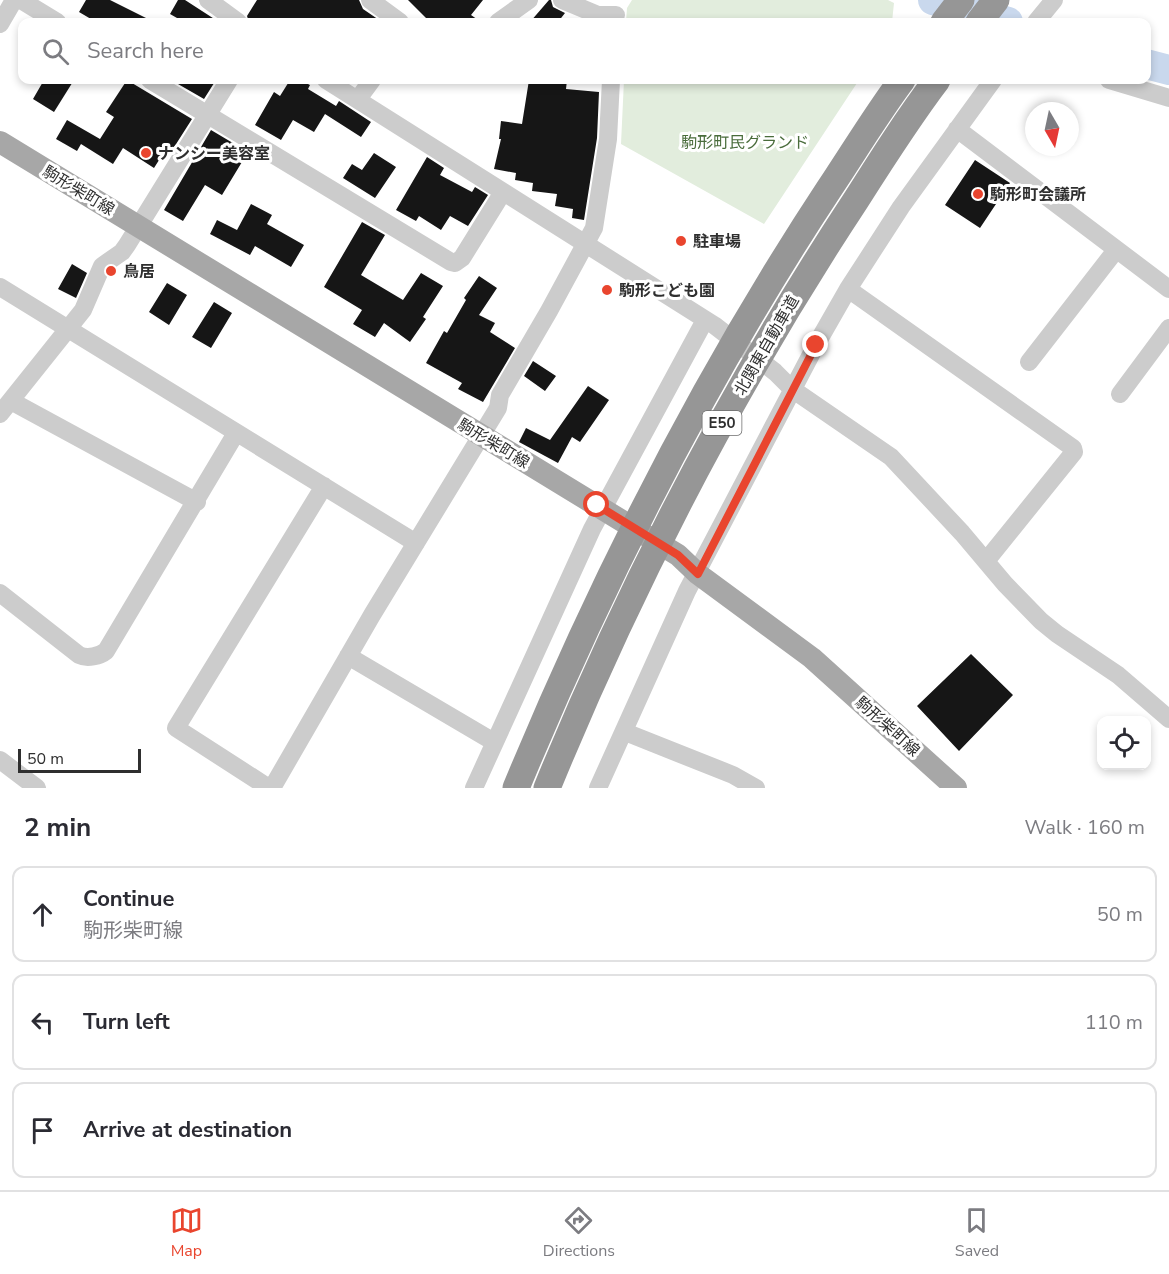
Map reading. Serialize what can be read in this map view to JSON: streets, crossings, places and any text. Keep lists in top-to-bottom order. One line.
{"streets":{"highway":["北関東自動車道","E50"],"main road":["駒形柴町線"]},"parks":["駒形町民グランド"],"places":["ナンシー美容室","駒形町会議所","駐車場","鳥居","駒形こども園"],"scale_bar":"50 m","north":"bottom","page":{"search":"Search here","scale":"50 m","heading":["2 min","Walk · 160 m"],"list":[["Continue","駒形柴町線","50 m"],["Turn left","110 m"],"Arrive at destination"],"nav":["Map","Directions","Saved"]}}
